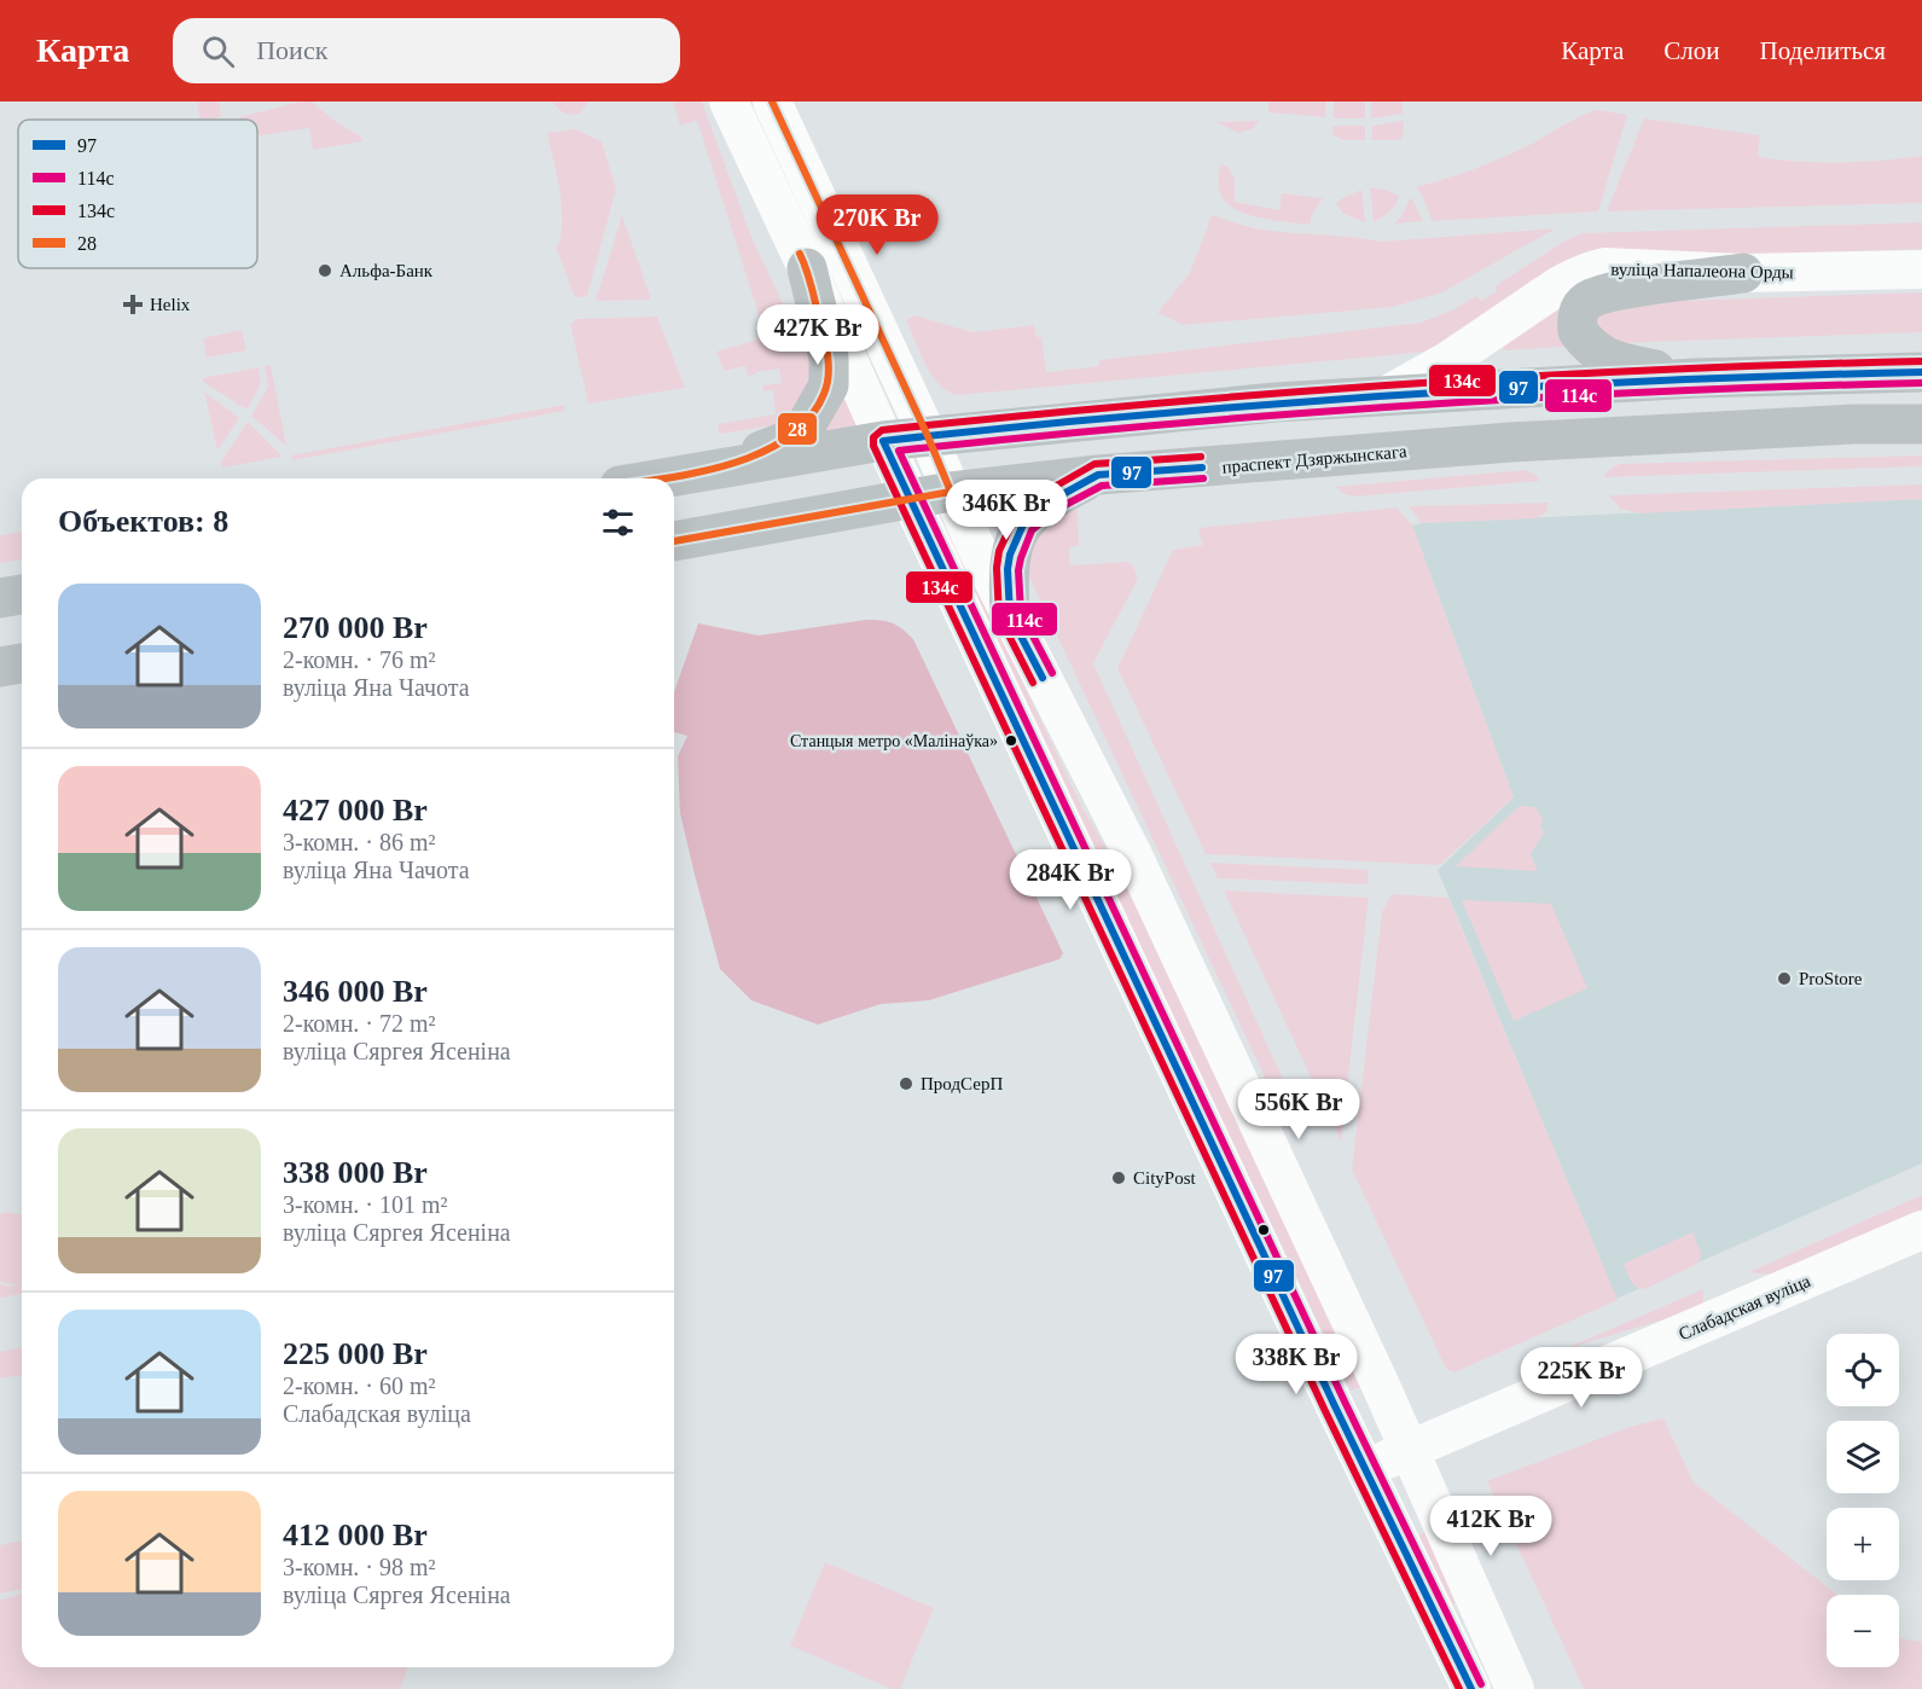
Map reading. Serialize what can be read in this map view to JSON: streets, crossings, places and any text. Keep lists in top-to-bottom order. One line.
{"streets":{"main road":["вуліца Напалеона Орды","праспект Дзяржынскага","Слабадская вуліца"]},"places":{"other":["Альфа-Банк","Станцыя метро «Малінаўка»","ProStore","ПродСерП","CityPost"],"health":["Helix"]},"lines":["transit line 28","transit line 134с","transit line 97","transit line 114с"],"legend":["97","114с","134с","28"],"page":{"header":"Карта","search":"Поиск","nav":["Карта","Слои","Поделиться"],"price":["270K Br","427K Br","346K Br","284K Br","556K Br","338K Br","225K Br","412K Br"],"heading":"Объектов: 8","list":[{"name":"270 000 Br","note":"2-комн. · 76 m² · вуліца Яна Чачота"},{"name":"427 000 Br","note":"3-комн. · 86 m² · вуліца Яна Чачота"},{"name":"346 000 Br","note":"2-комн. · 72 m² · вуліца Сяргея Ясеніна"},{"name":"338 000 Br","note":"3-комн. · 101 m² · вуліца Сяргея Ясеніна"},{"name":"225 000 Br","note":"2-комн. · 60 m² · Слабадская вуліца"},{"name":"412 000 Br","note":"3-комн. · 98 m² · вуліца Сяргея Ясеніна"}],"map_buttons":["+","−"]}}
